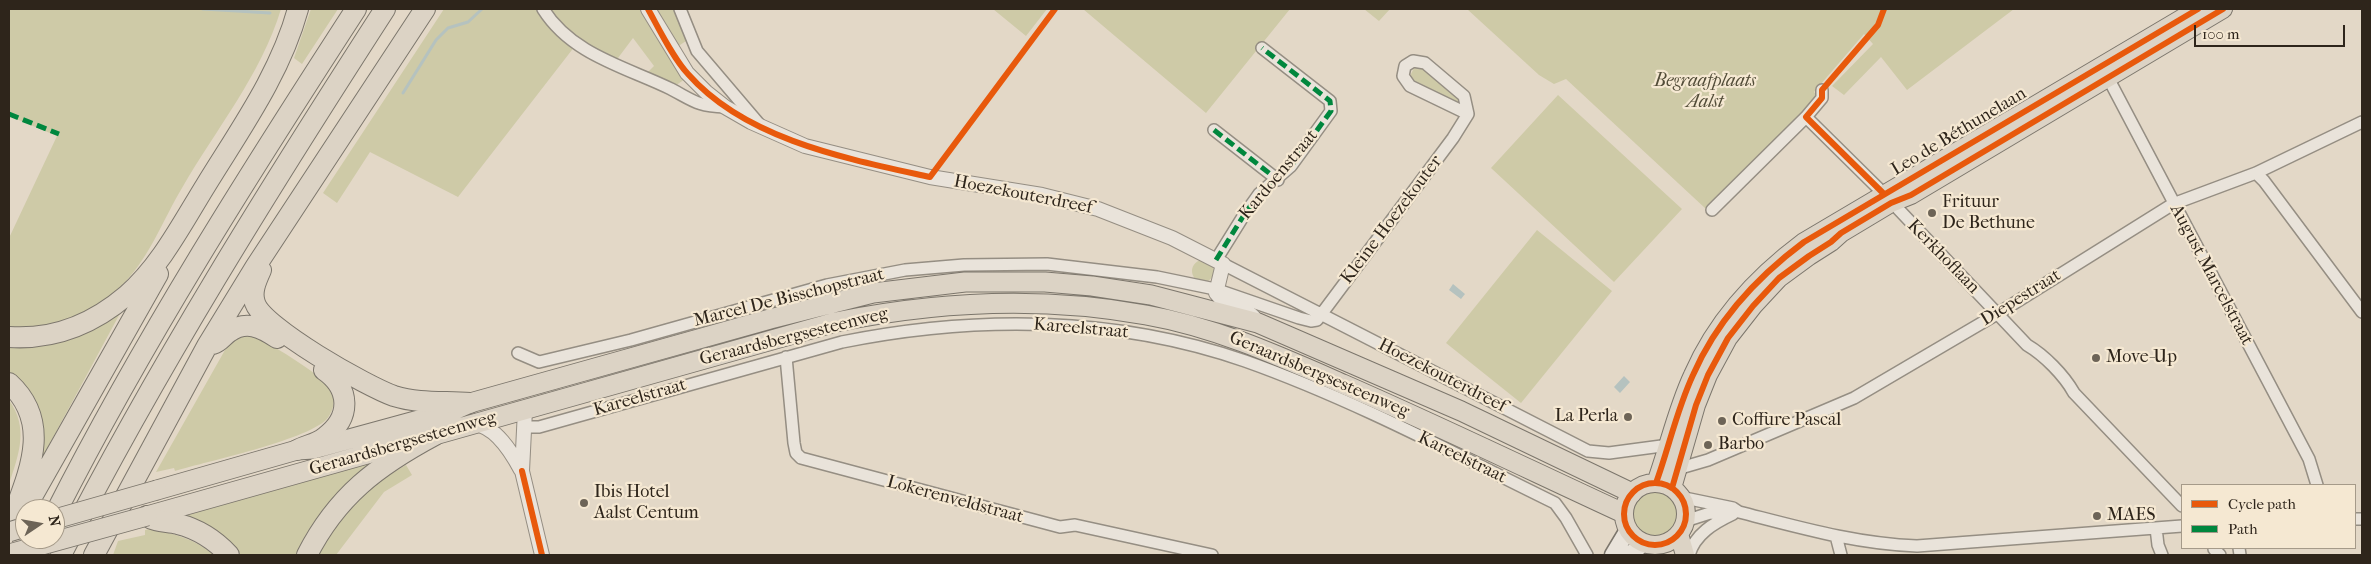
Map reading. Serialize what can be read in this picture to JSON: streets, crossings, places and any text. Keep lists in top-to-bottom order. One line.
{"streets":{"highway":["Geraardsbergsesteenweg"],"main road":["Leo de Béthunelaan"],"street":["Kardoenstraat","Hoezekouterdreef","Kleine Hoezekouter","Kerkhoflaan","August Marcelstraat","Marcel De Bisschopstraat","Diepestraat","Kareelstraat","Lokerenveldstraat"]},"crossings":[["Leo de Béthunelaan","Hoezekouterdreef"],["Leo de Béthunelaan","Kerkhoflaan"],["Leo de Béthunelaan","August Marcelstraat"],["Leo de Béthunelaan","Diepestraat"],["Leo de Béthunelaan","Geraardsbergsesteenweg"],["Kardoenstraat","Hoezekouterdreef"],["Hoezekouterdreef","Kleine Hoezekouter"],["Hoezekouterdreef","Marcel De Bisschopstraat"],["Kerkhoflaan","Diepestraat"],["August Marcelstraat","Diepestraat"],["Kareelstraat","Geraardsbergsesteenweg"],["Kareelstraat","Lokerenveldstraat"]],"parks":["Begraafplaats Aalst"],"places":["Frituur De Bethune","Move-Up","La Perla","Coffure Pascal","Barbo","Ibis Hotel Aalst Centum","MAES"],"legend":["Cycle path","Path"],"scale_bar":"100 m","north":"right"}
